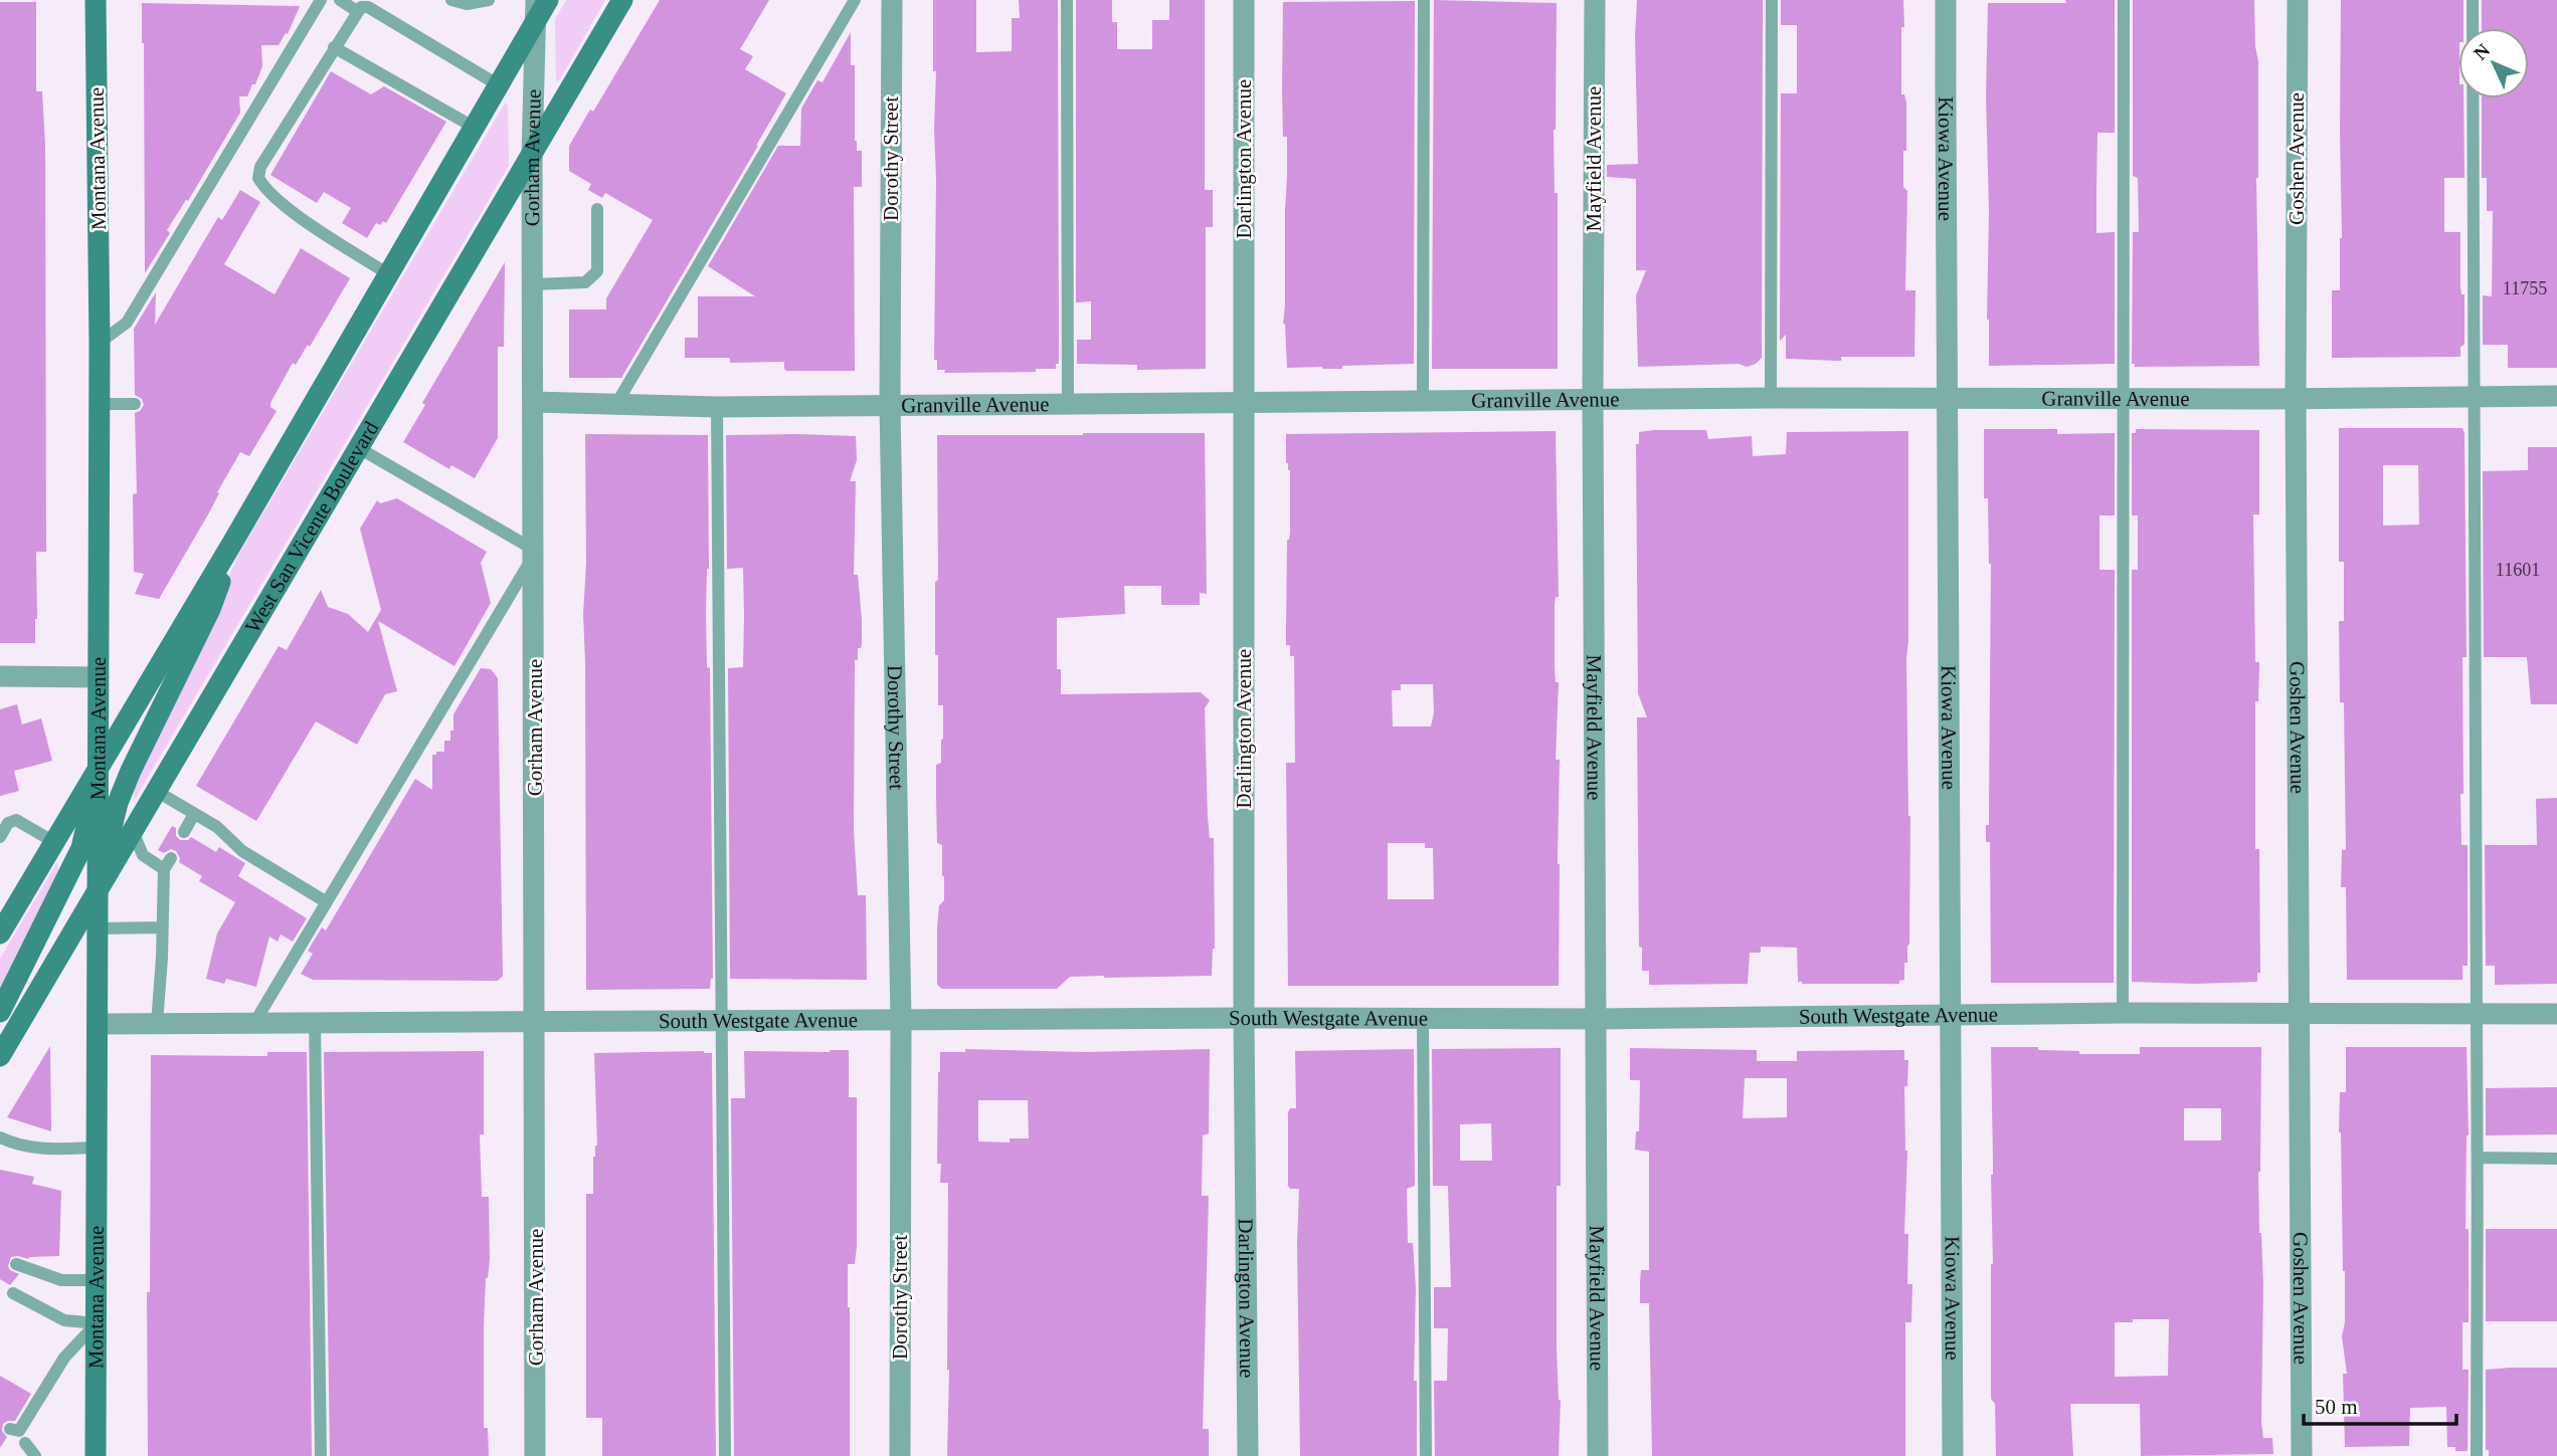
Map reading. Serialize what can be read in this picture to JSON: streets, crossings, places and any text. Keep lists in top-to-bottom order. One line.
{"streets":{"main road":["Montana Avenue","West San Vicente Boulevard"],"street":["Gorham Avenue","Dorothy Street","Darlington Avenue","Mayfield Avenue","Kiowa Avenue","Goshen Avenue","Granville Avenue","South Westgate Avenue"]},"crossings":[["Gorham Avenue","Granville Avenue"],["Gorham Avenue","West San Vicente Boulevard"],["Gorham Avenue","South Westgate Avenue"],["Montana Avenue","West San Vicente Boulevard"],["Montana Avenue","South Westgate Avenue"],["Dorothy Street","Granville Avenue"],["Dorothy Street","South Westgate Avenue"],["Darlington Avenue","Granville Avenue"],["Darlington Avenue","South Westgate Avenue"],["Mayfield Avenue","Granville Avenue"],["Mayfield Avenue","South Westgate Avenue"],["Kiowa Avenue","Granville Avenue"],["Kiowa Avenue","South Westgate Avenue"],["Goshen Avenue","Granville Avenue"],["Goshen Avenue","South Westgate Avenue"]],"house_numbers":["11755","11601"],"scale_bar":"50 m","north":"top left"}
